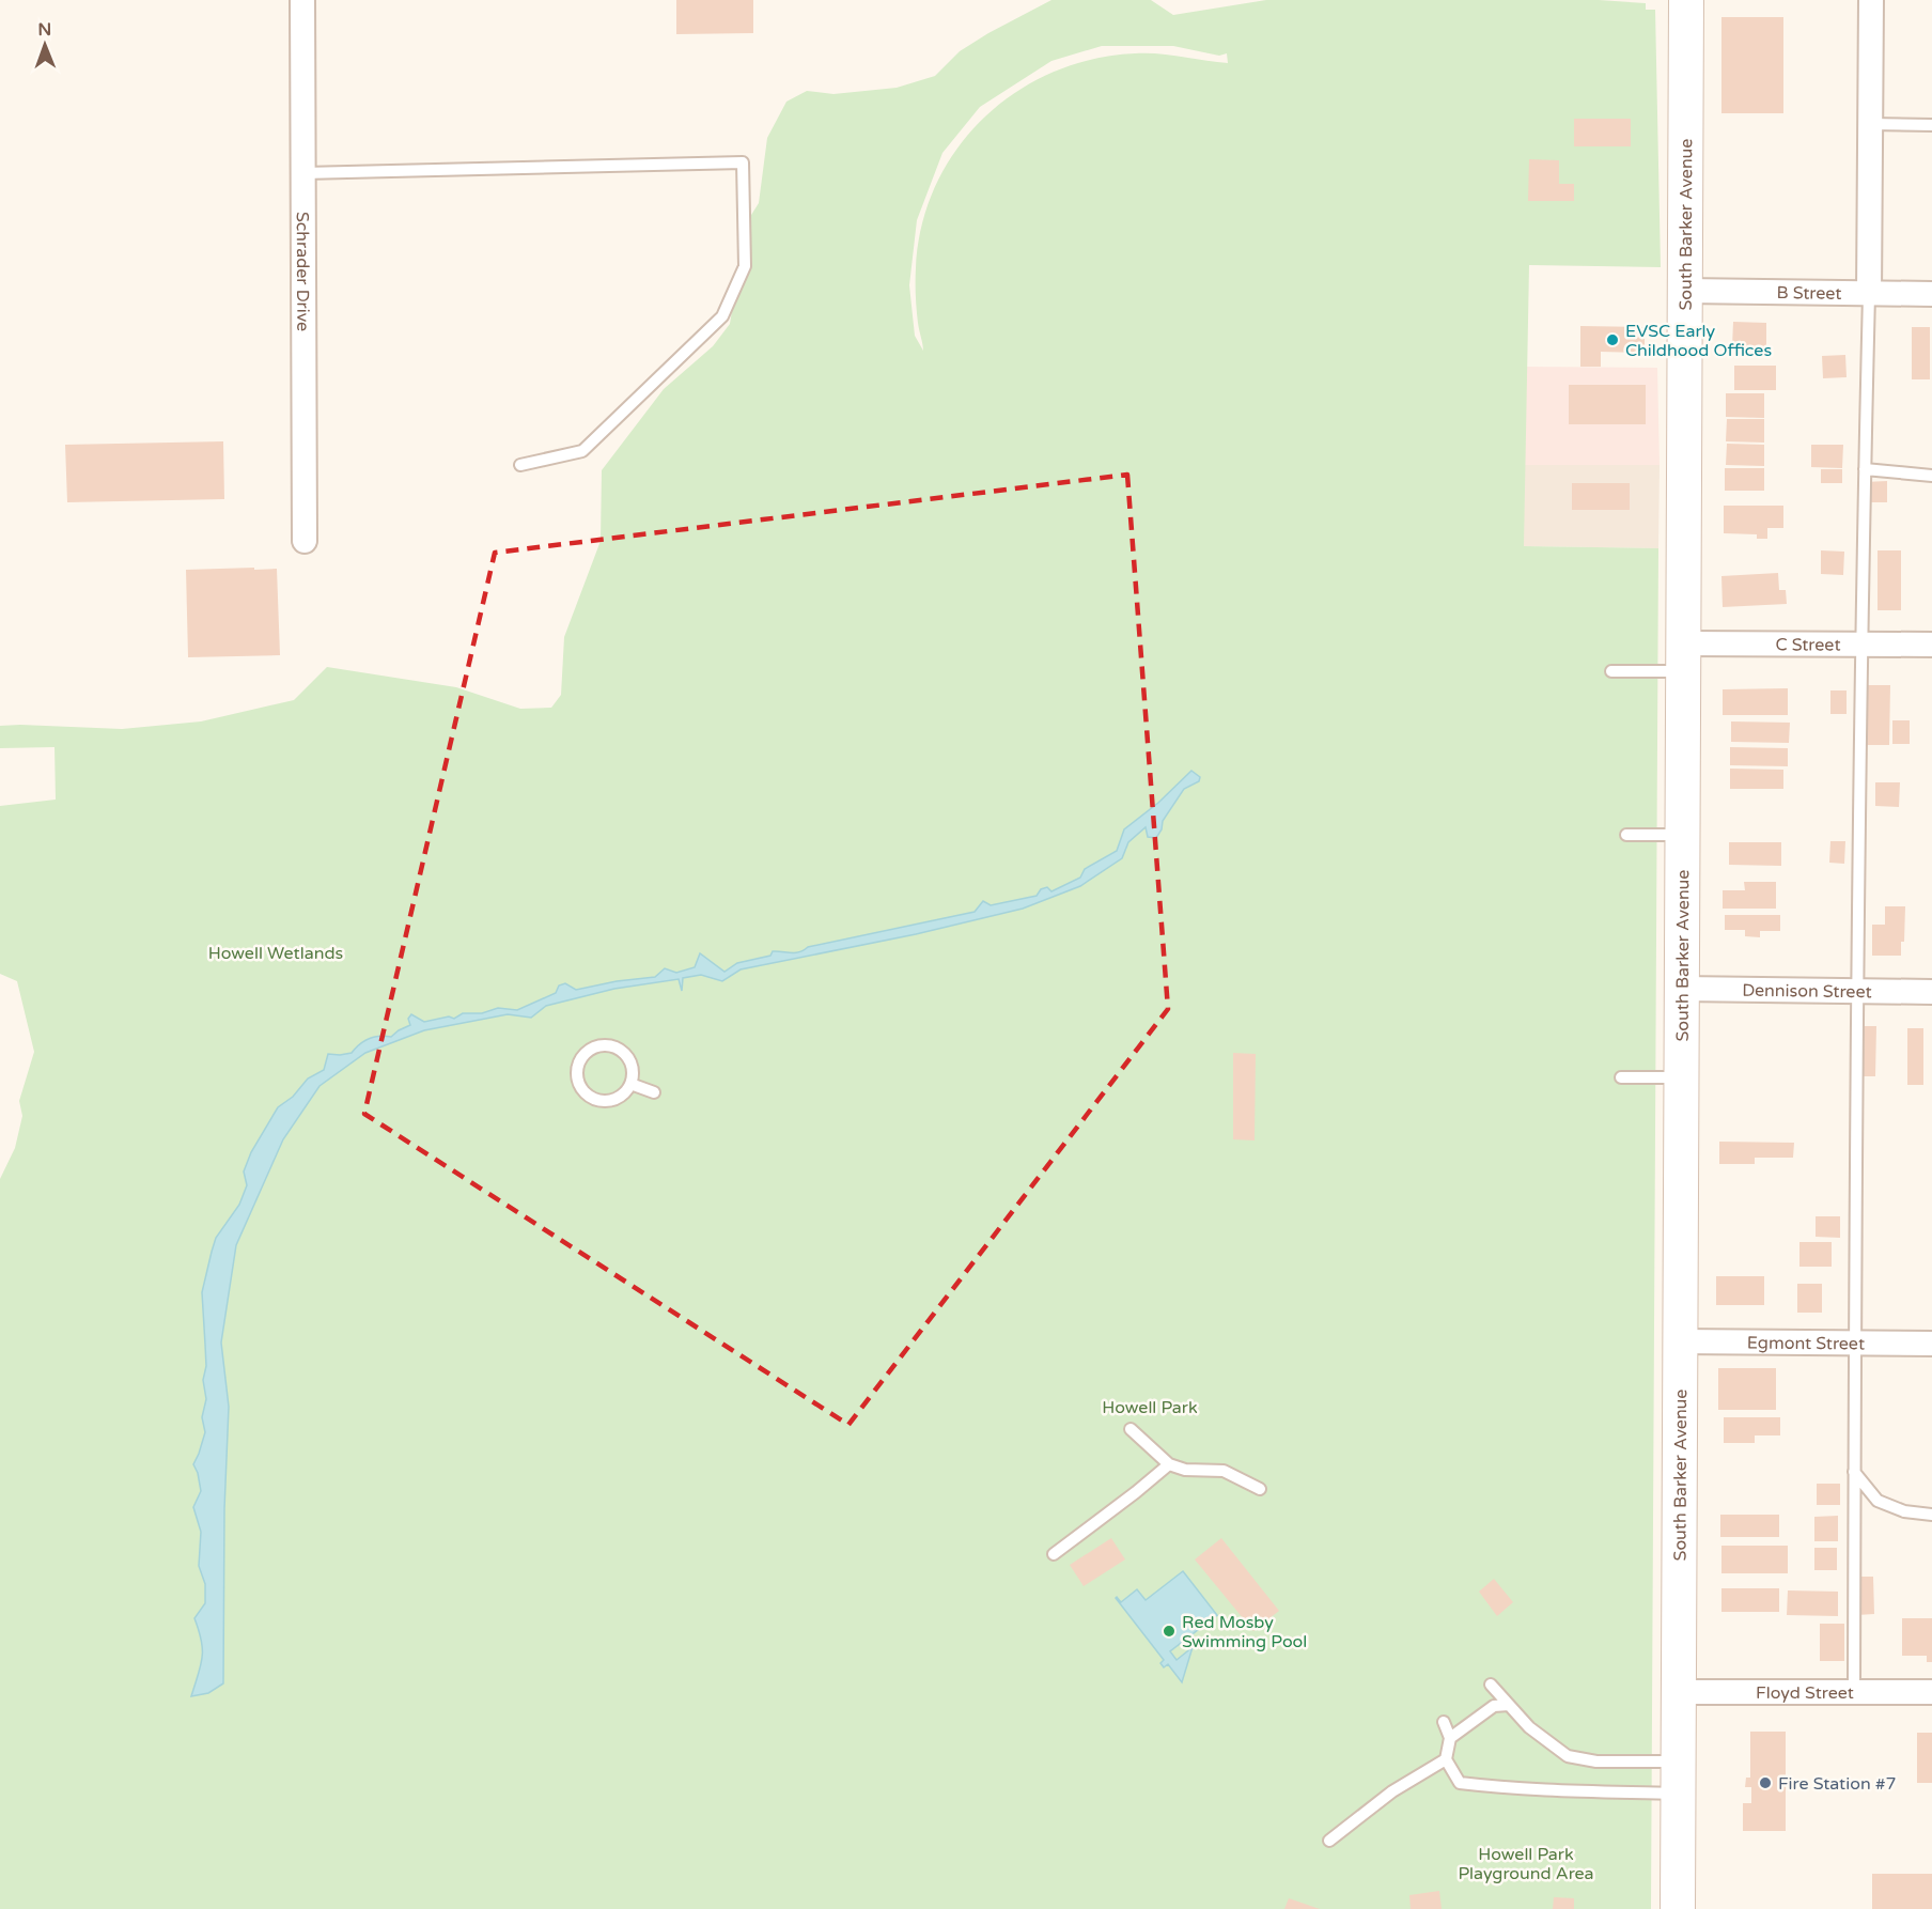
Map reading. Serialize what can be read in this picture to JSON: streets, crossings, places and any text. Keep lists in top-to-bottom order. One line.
{"streets":{"main road":["South Barker Avenue"],"street":["Schrader Drive","B Street","C Street","Dennison Street","Egmont Street","Floyd Street"]},"crossings":[["South Barker Avenue","B Street"],["South Barker Avenue","C Street"],["South Barker Avenue","Dennison Street"],["South Barker Avenue","Egmont Street"],["South Barker Avenue","Floyd Street"]],"parks":["Howell Wetlands","Howell Park","Howell Park Playground Area"],"places":["EVSC Early Childhood Offices","Red Mosby Swimming Pool","Fire Station #7"],"north":"top"}
